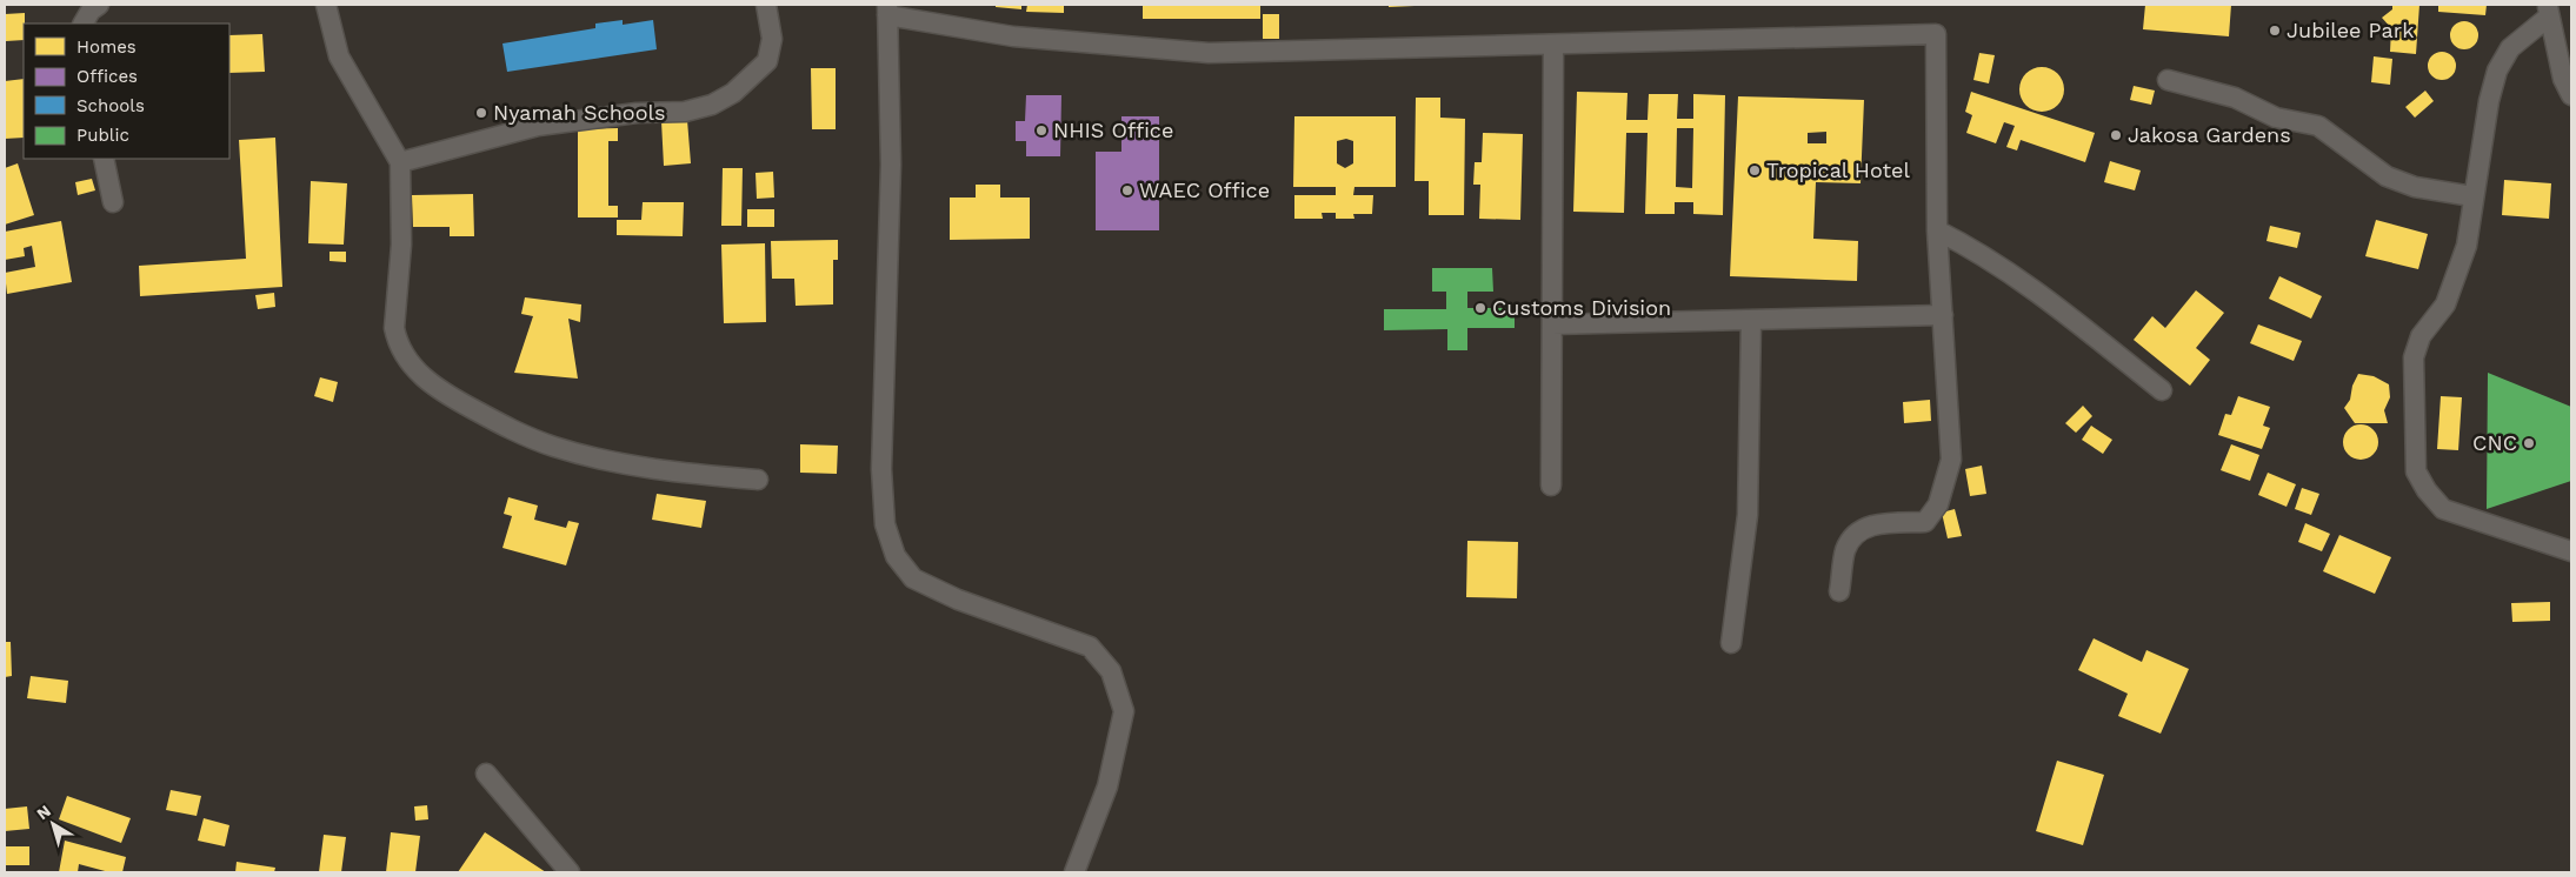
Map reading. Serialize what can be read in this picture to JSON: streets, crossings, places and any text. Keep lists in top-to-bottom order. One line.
{"places":["Jubilee Park","Nyamah Schools","NHIS Office","Jakosa Gardens","Tropical Hotel","WAEC Office","Customs Division","CNC"],"legend":["Homes","Offices","Schools","Public"],"north":"top left"}
